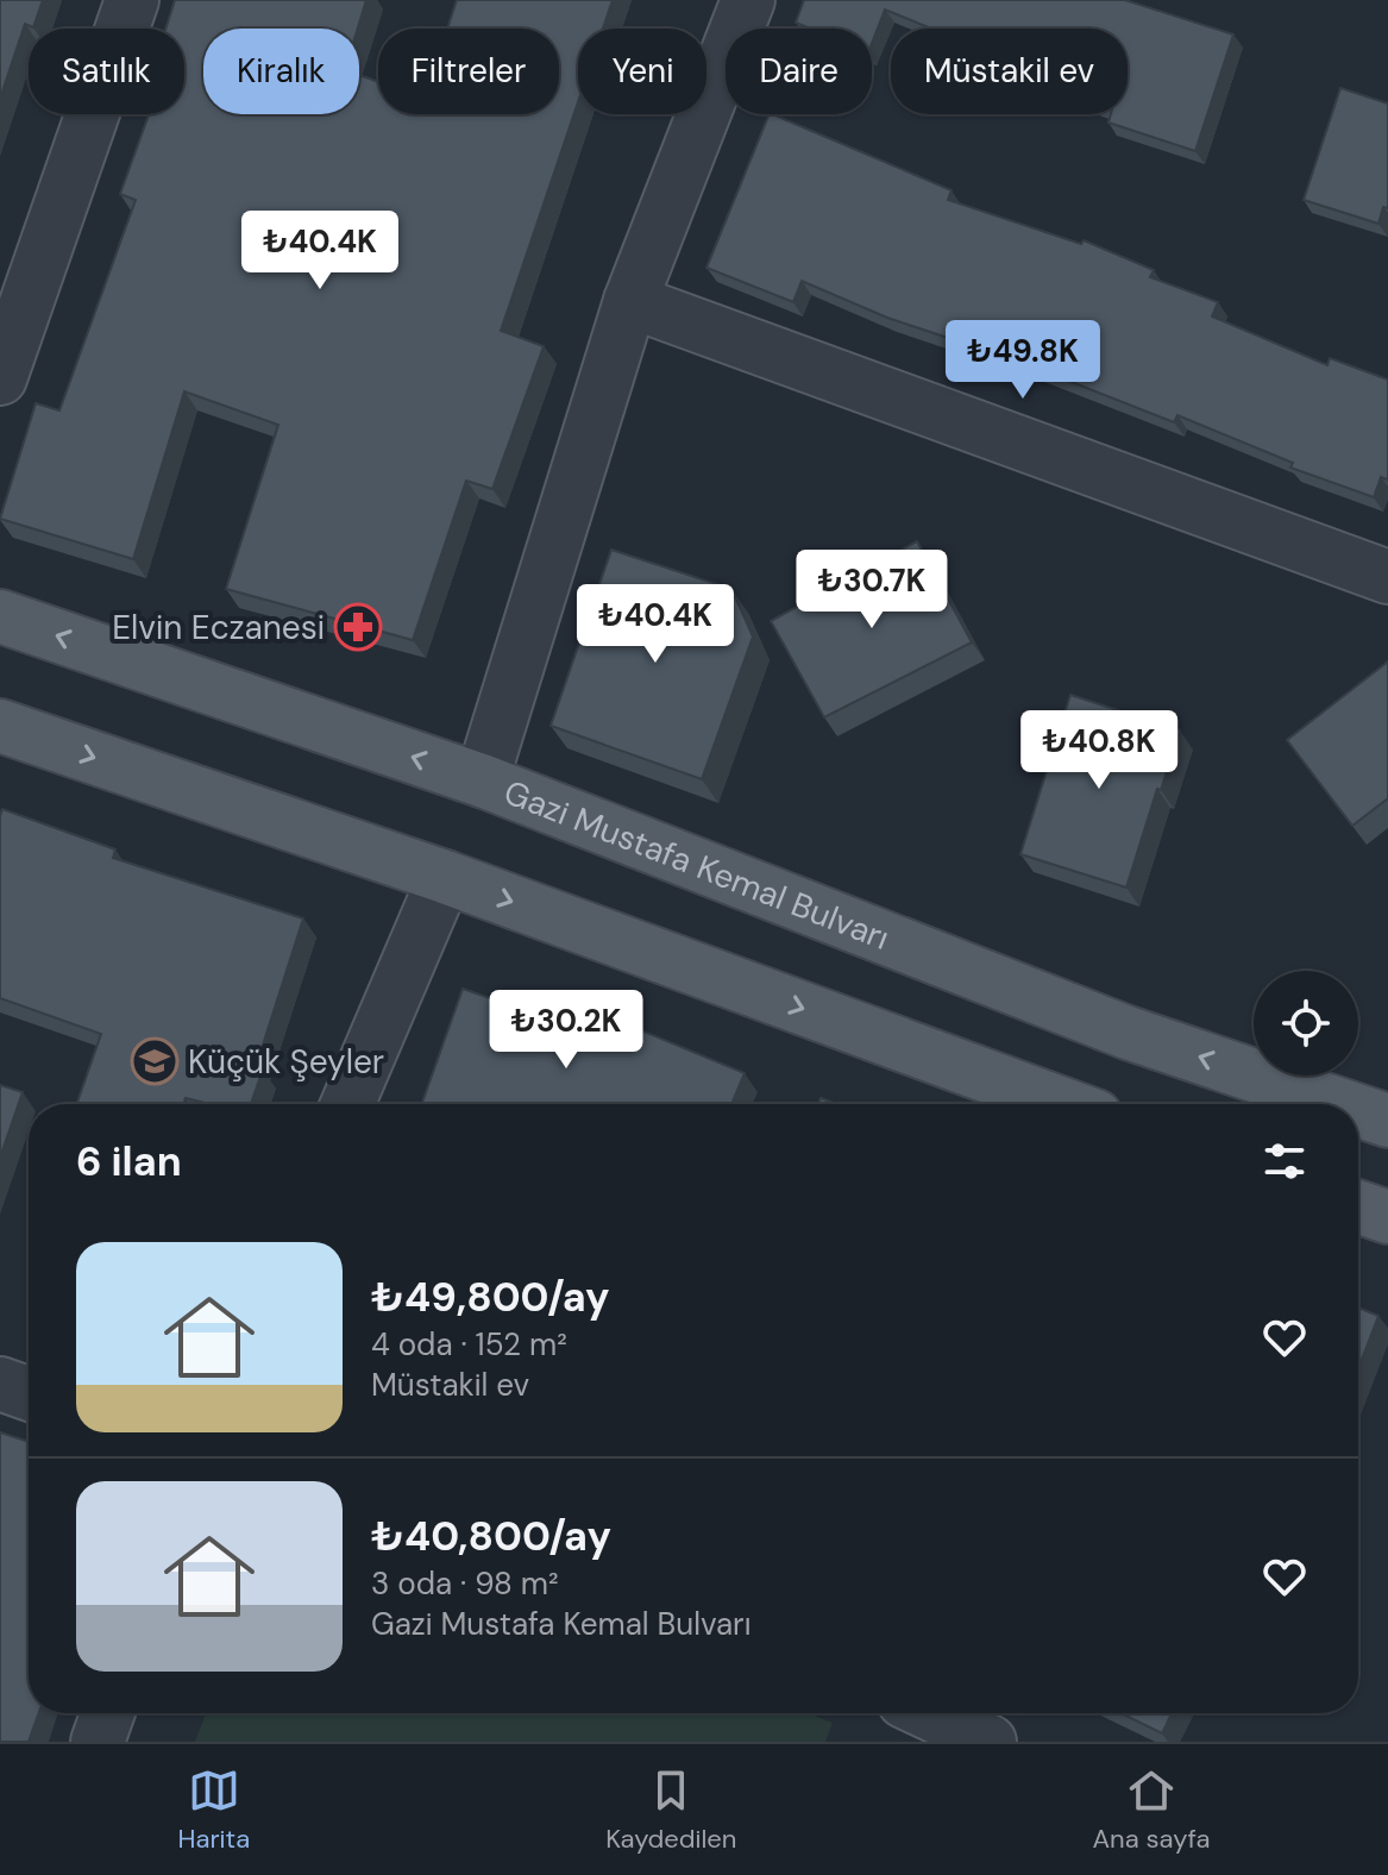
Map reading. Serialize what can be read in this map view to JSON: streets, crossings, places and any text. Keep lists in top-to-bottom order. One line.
{"streets":{"main road":["Gazi Mustafa Kemal Bulvarı"]},"places":{"pharmacy":["Elvin Eczanesi"],"school or university":["Küçük Şeyler"]},"page":{"chip":["Satılık","Kiralık","Filtreler","Yeni","Daire","Müstakil ev"],"price":["₺40.4K","₺49.8K","₺30.7K","₺40.4K","₺40.8K","₺30.2K"],"heading":"6 ilan","list":[{"name":"₺49,800/ay","note":"4 oda · 152 m² · Müstakil ev"},{"name":"₺40,800/ay","note":"3 oda · 98 m² · Gazi Mustafa Kemal Bulvarı"}],"tabs":["Harita","Kaydedilen","Ana sayfa"]}}
